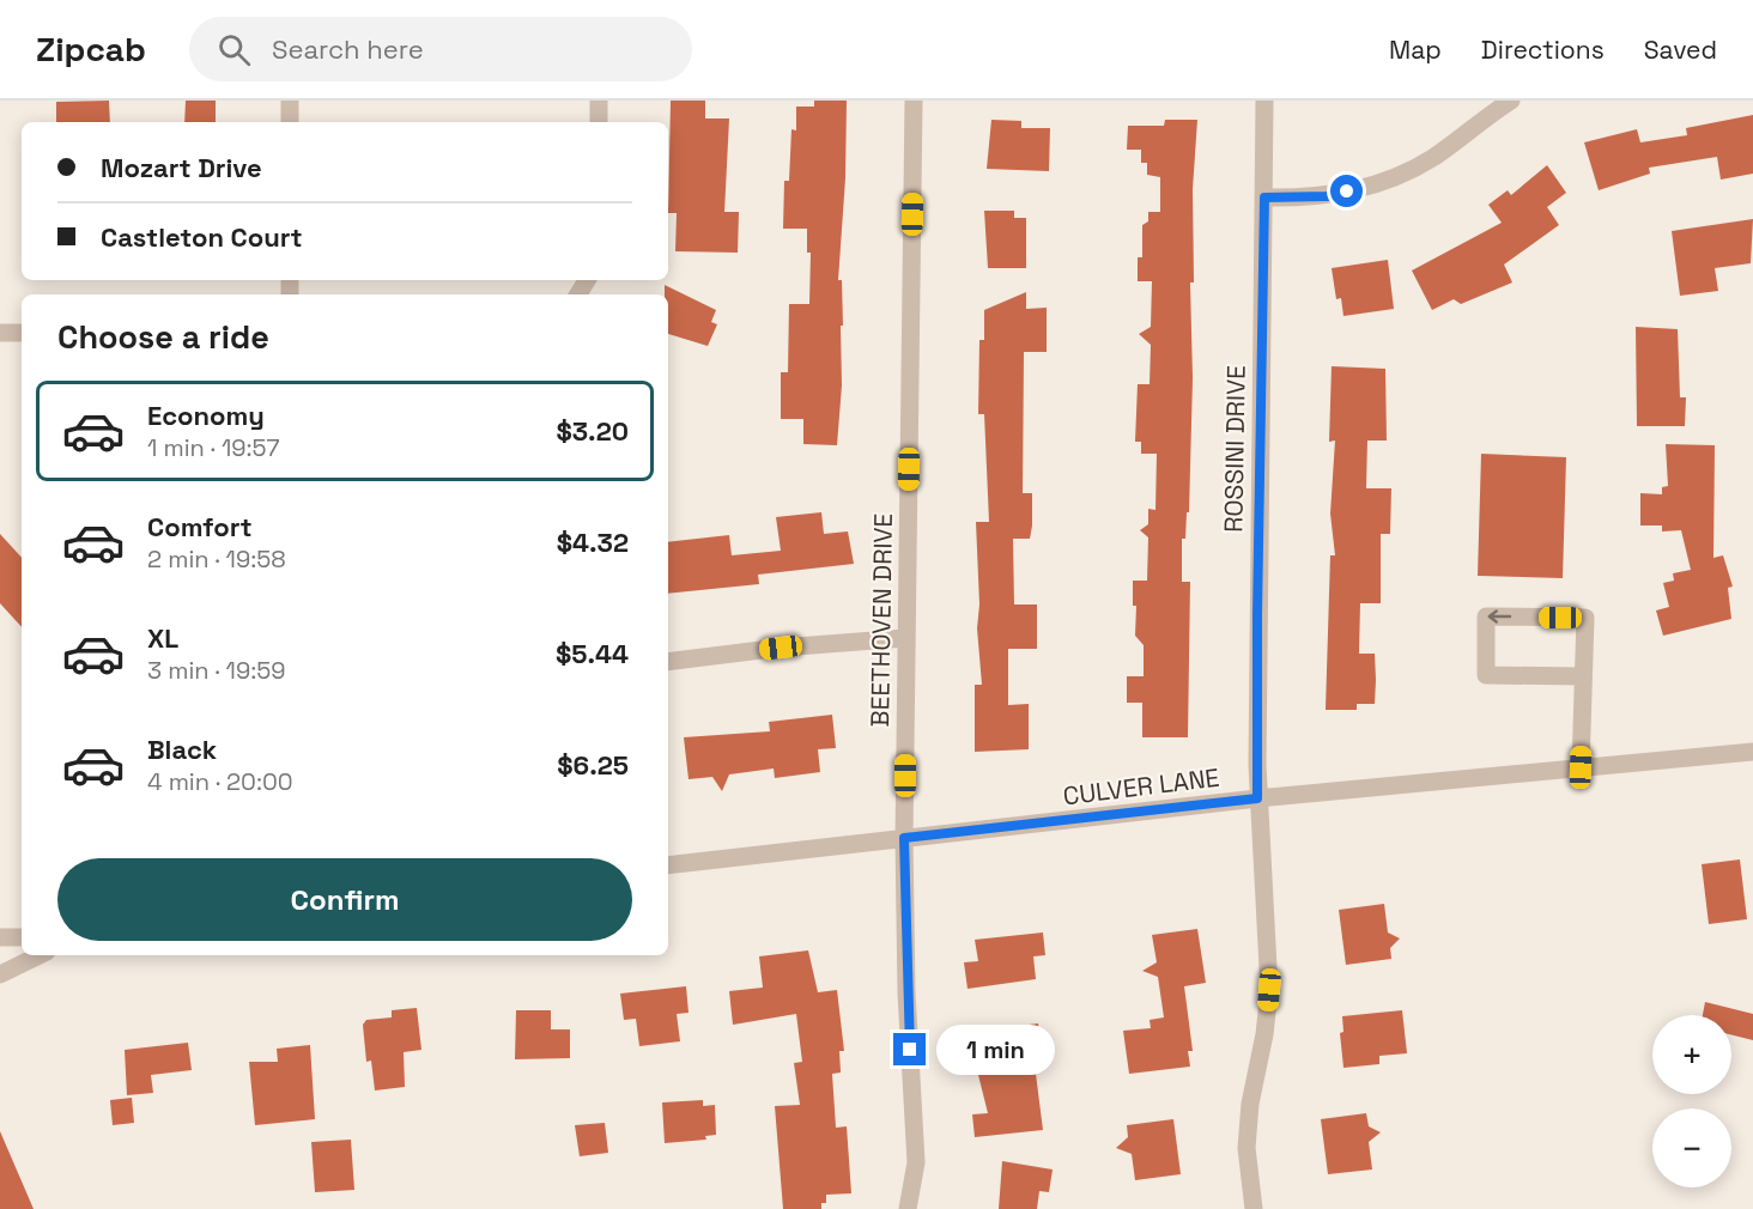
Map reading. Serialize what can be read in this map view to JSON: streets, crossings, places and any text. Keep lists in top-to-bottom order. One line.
{"streets":{"street":["ROSSINI DRIVE","BEETHOVEN DRIVE","CULVER LANE"]},"crossings":[["ROSSINI DRIVE","CULVER LANE"],["BEETHOVEN DRIVE","CULVER LANE"]],"page":{"header":"Zipcab","search":"Search here","nav":["Map","Directions","Saved"],"banner":["Mozart Drive","Castleton Court"],"heading":"Choose a ride","list":[{"name":"Economy","note":"1 min · 19:57","value":"$3.20"},{"name":"Comfort","note":"2 min · 19:58","value":"$4.32"},{"name":"XL","note":"3 min · 19:59","value":"$5.44"},{"name":"Black","note":"4 min · 20:00","value":"$6.25"}],"buttons":"Confirm","map_buttons":["+","−"],"bubble":"1 min"}}
